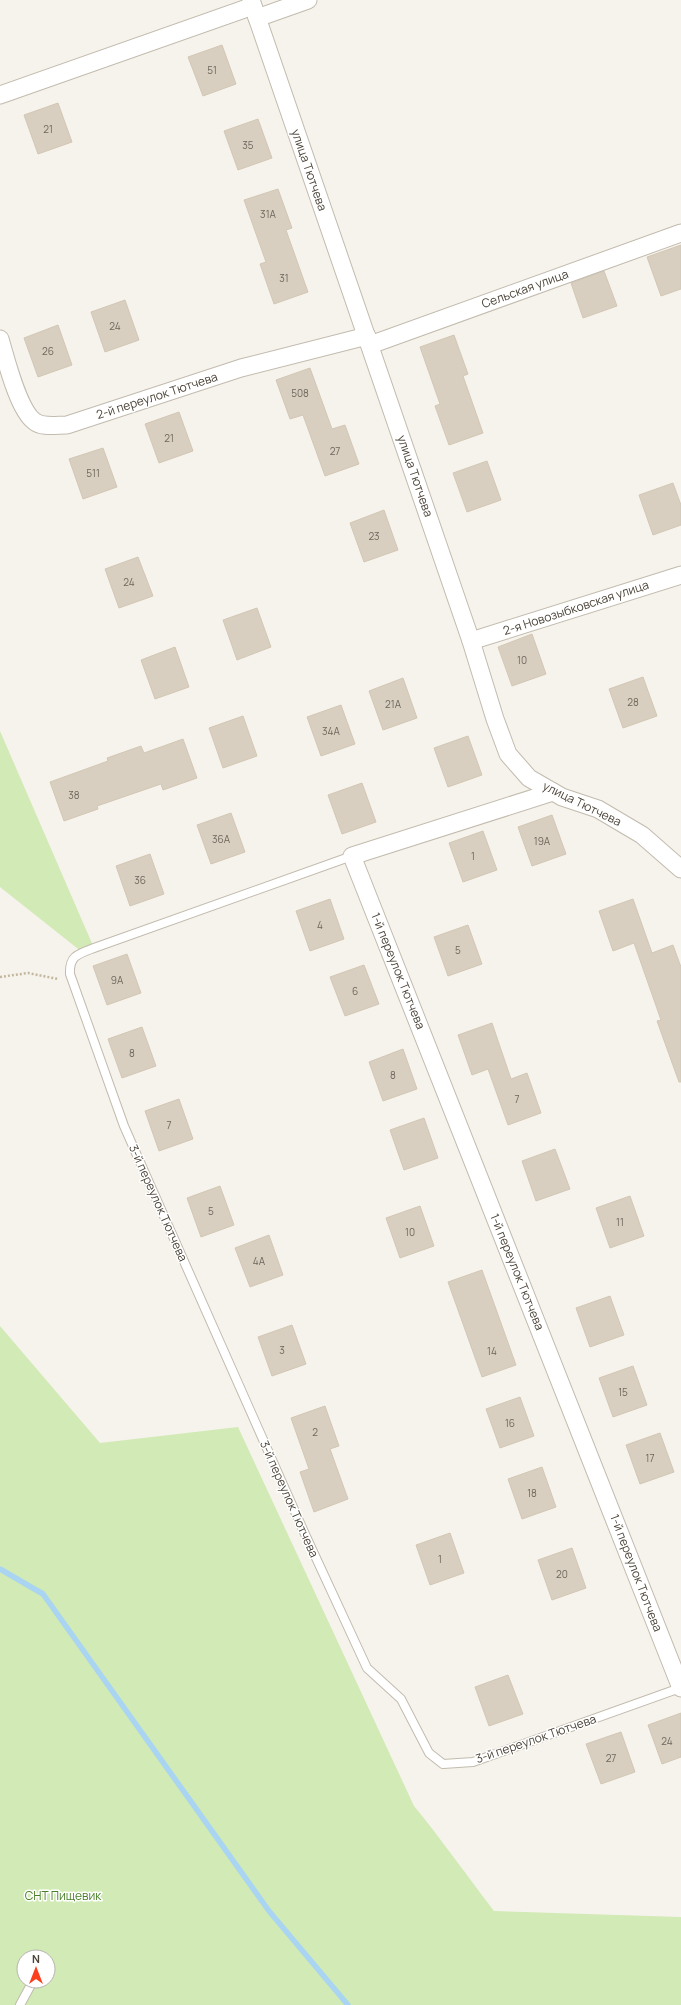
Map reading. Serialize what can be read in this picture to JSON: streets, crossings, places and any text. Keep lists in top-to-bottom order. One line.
{"streets":{"street":["улица Тютчева","Сельская улица","2-й переулок Тютчева","2-я Новозыбковская улица","1-й переулок Тютчева"],"lane":["3-й переулок Тютчева"]},"crossings":[["улица Тютчева","Сельская улица"],["улица Тютчева","2-й переулок Тютчева"],["улица Тютчева","2-я Новозыбковская улица"],["Сельская улица","2-й переулок Тютчева"],["1-й переулок Тютчева","3-й переулок Тютчева"]],"parks":["СНТ Пищевик"],"house_numbers":["51","21","35","31А","31","24","26","508","21","27","511","23","24","10","28","21А","34А","38","36А","19А","1","36","4","5","9А","6","8","8","7","7","5","11","10","4А","3","14","15","16","2","17","18","1","20","24","27"],"north":"top"}
